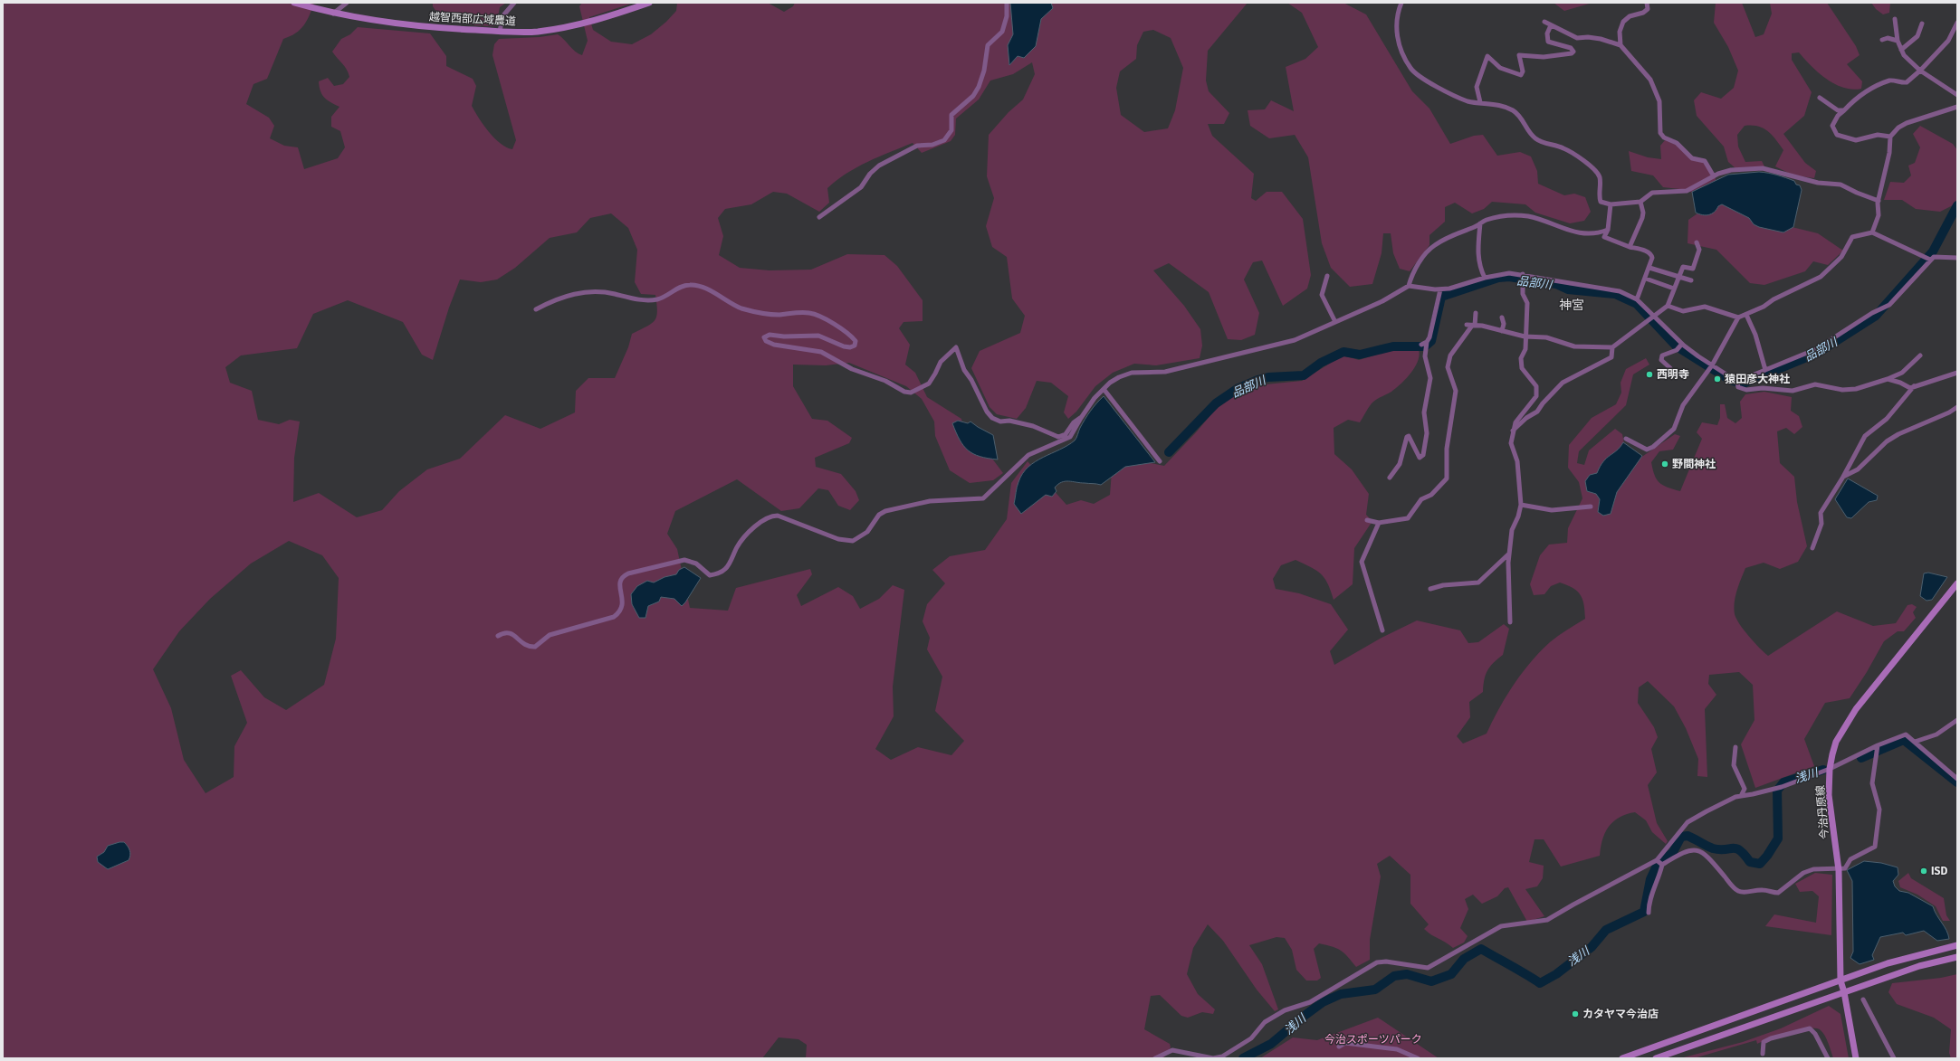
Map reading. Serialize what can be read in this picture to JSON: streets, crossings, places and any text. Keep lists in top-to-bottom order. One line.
{"streets":{"street":["越智西部広域農道","今治丹原線"]},"districts":["神宮"],"water":["品部川","浅川"],"parks":["今治スポーツパーク"],"places":["西明寺","猿田彦大神社","野間神社","ISD","カタヤマ今治店"]}
